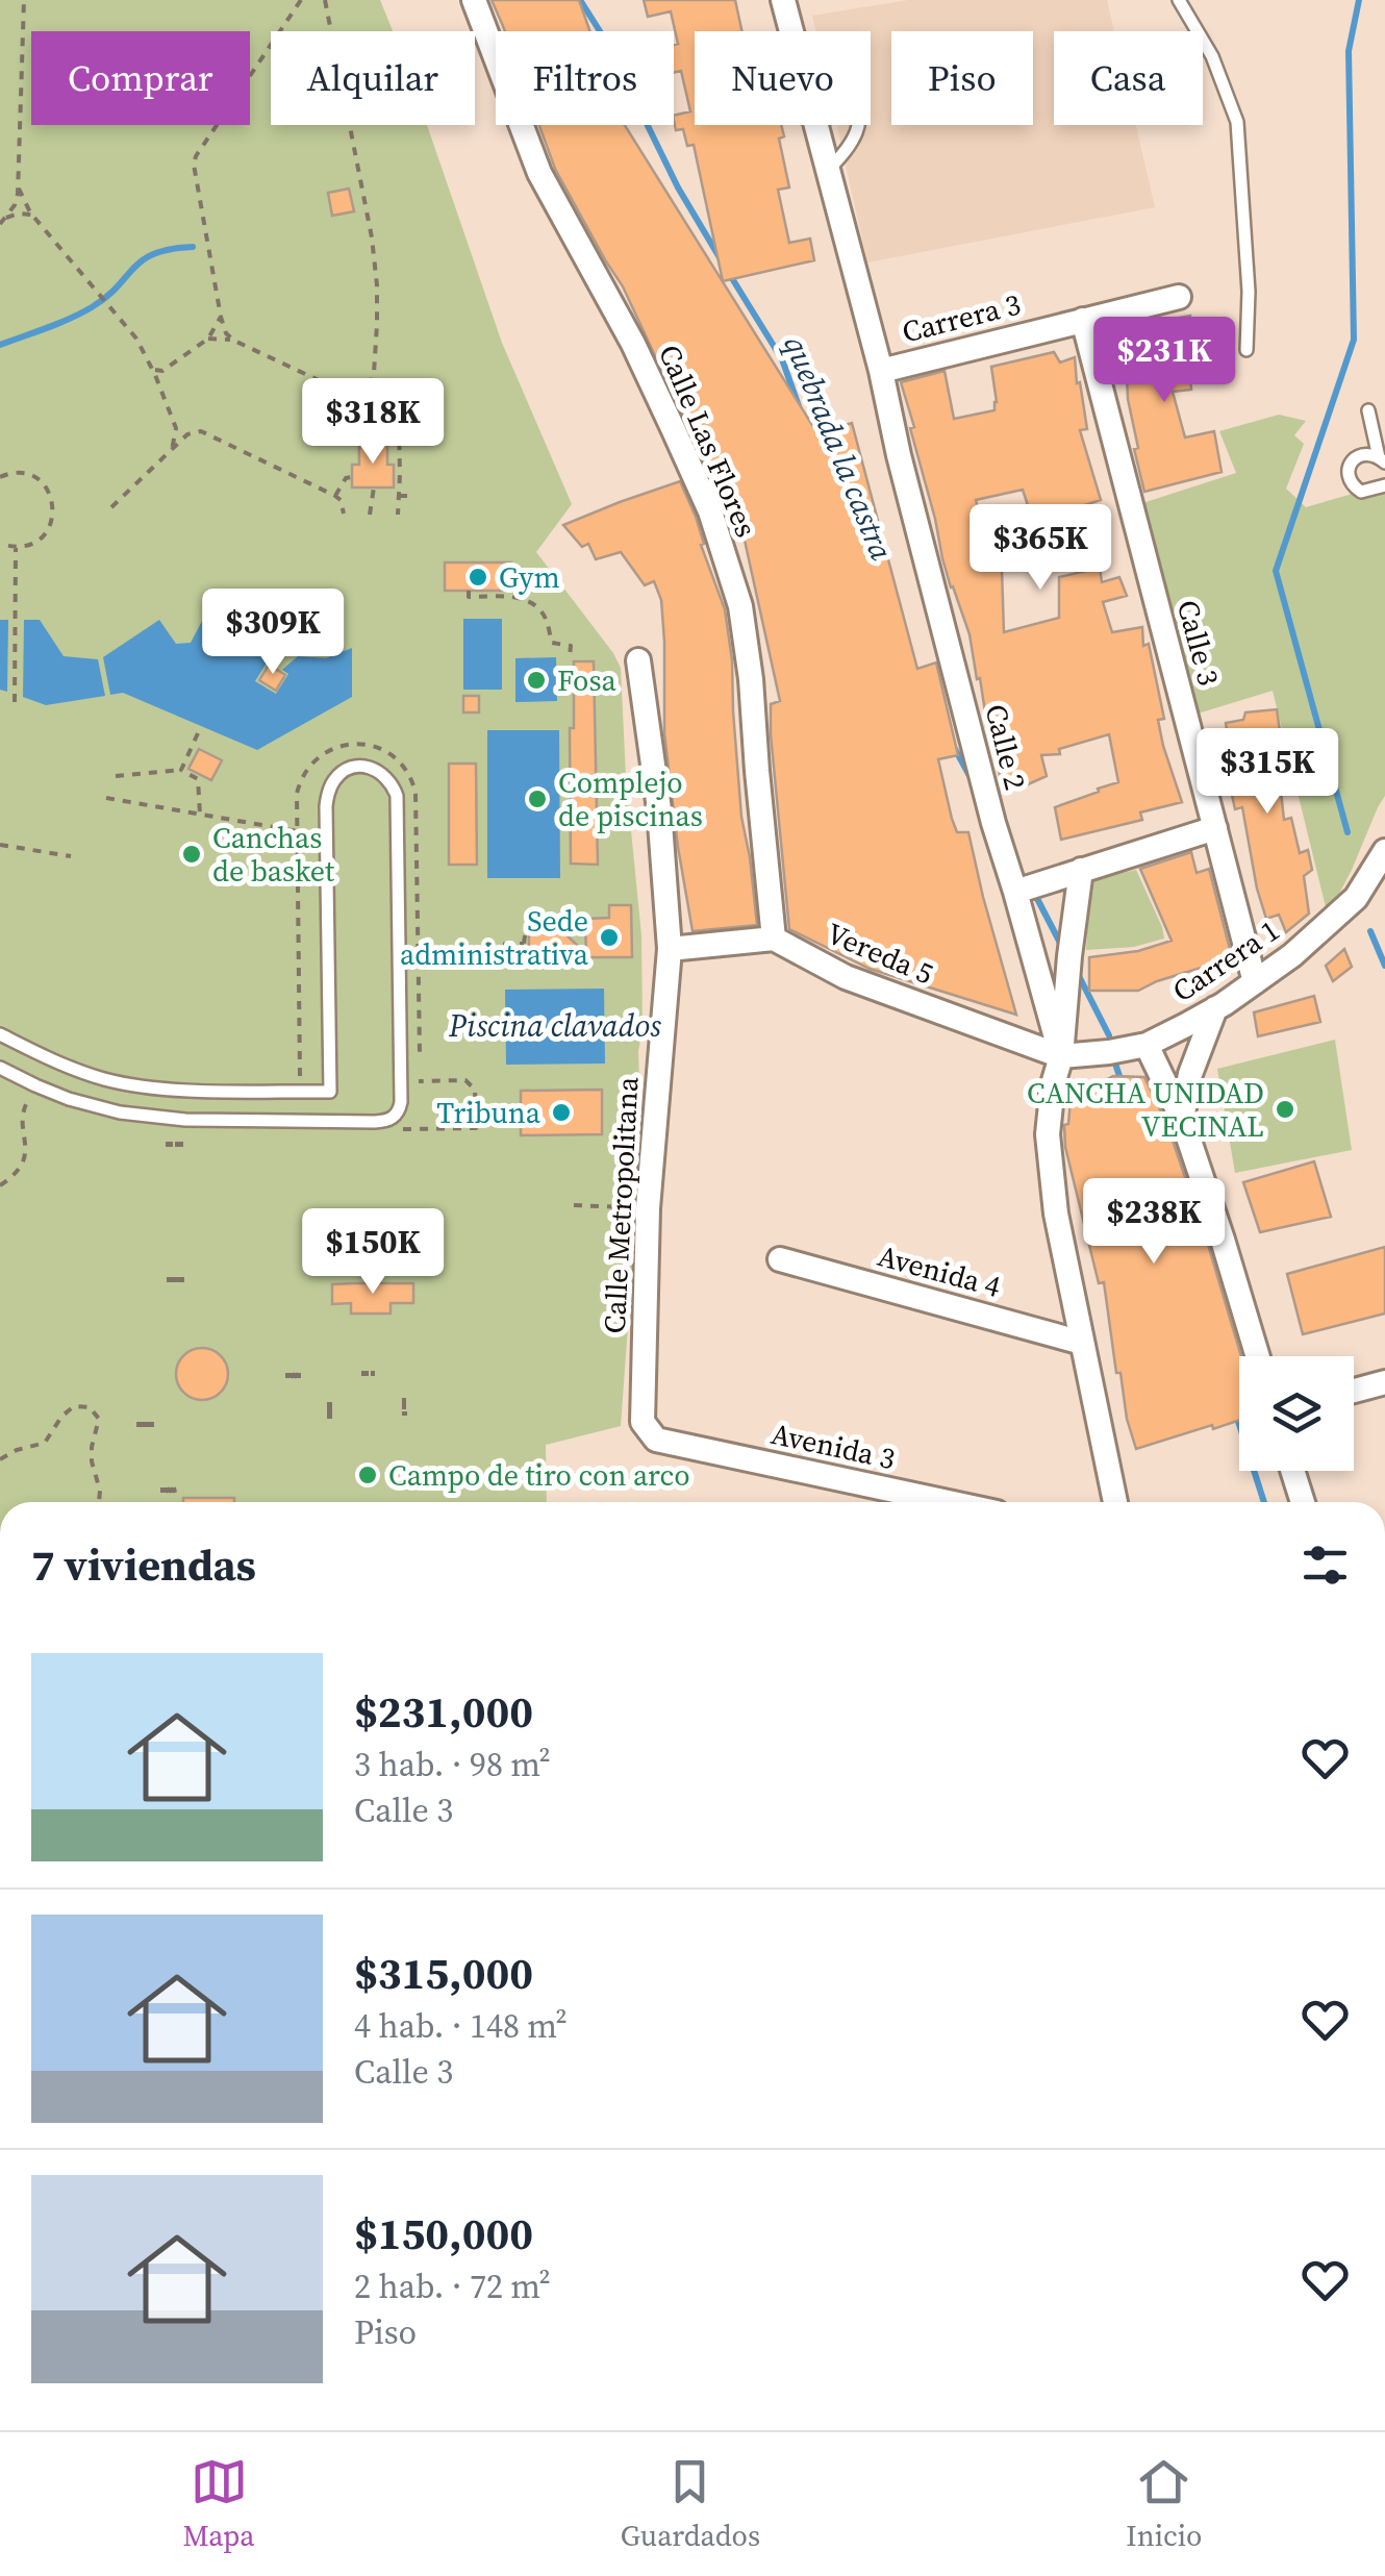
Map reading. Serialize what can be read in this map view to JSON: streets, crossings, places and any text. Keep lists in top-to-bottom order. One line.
{"streets":{"street":["Carrera 3","Calle Las Flores","Calle 3","Calle 2","Vereda 5","Carrera 1","Calle Metropolitana","Avenida 4","Avenida 3"]},"crossings":[["Carrera 3","Calle 3"],["Carrera 3","Calle 2"],["Calle Las Flores","Vereda 5"],["Calle 3","Carrera 1"],["Calle 2","Vereda 5"],["Calle 2","Carrera 1"],["Calle 2","Avenida 4"],["Vereda 5","Carrera 1"],["Calle Metropolitana","Avenida 3"]],"water":["quebrada la castra","Piscina clavados"],"places":["Gym","Fosa","Complejo de piscinas","Canchas de basket","Sede administrativa","CANCHA UNIDAD VECINAL","Tribuna","Campo de tiro con arco"],"page":{"chip":["Comprar","Alquilar","Filtros","Nuevo","Piso","Casa"],"price":["$231K","$318K","$365K","$309K","$315K","$238K","$150K"],"heading":"7 viviendas","list":[{"name":"$231,000","note":"3 hab. · 98 m² · Calle 3"},{"name":"$315,000","note":"4 hab. · 148 m² · Calle 3"},{"name":"$150,000","note":"2 hab. · 72 m² · Piso"}],"tabs":["Mapa","Guardados","Inicio"]}}
